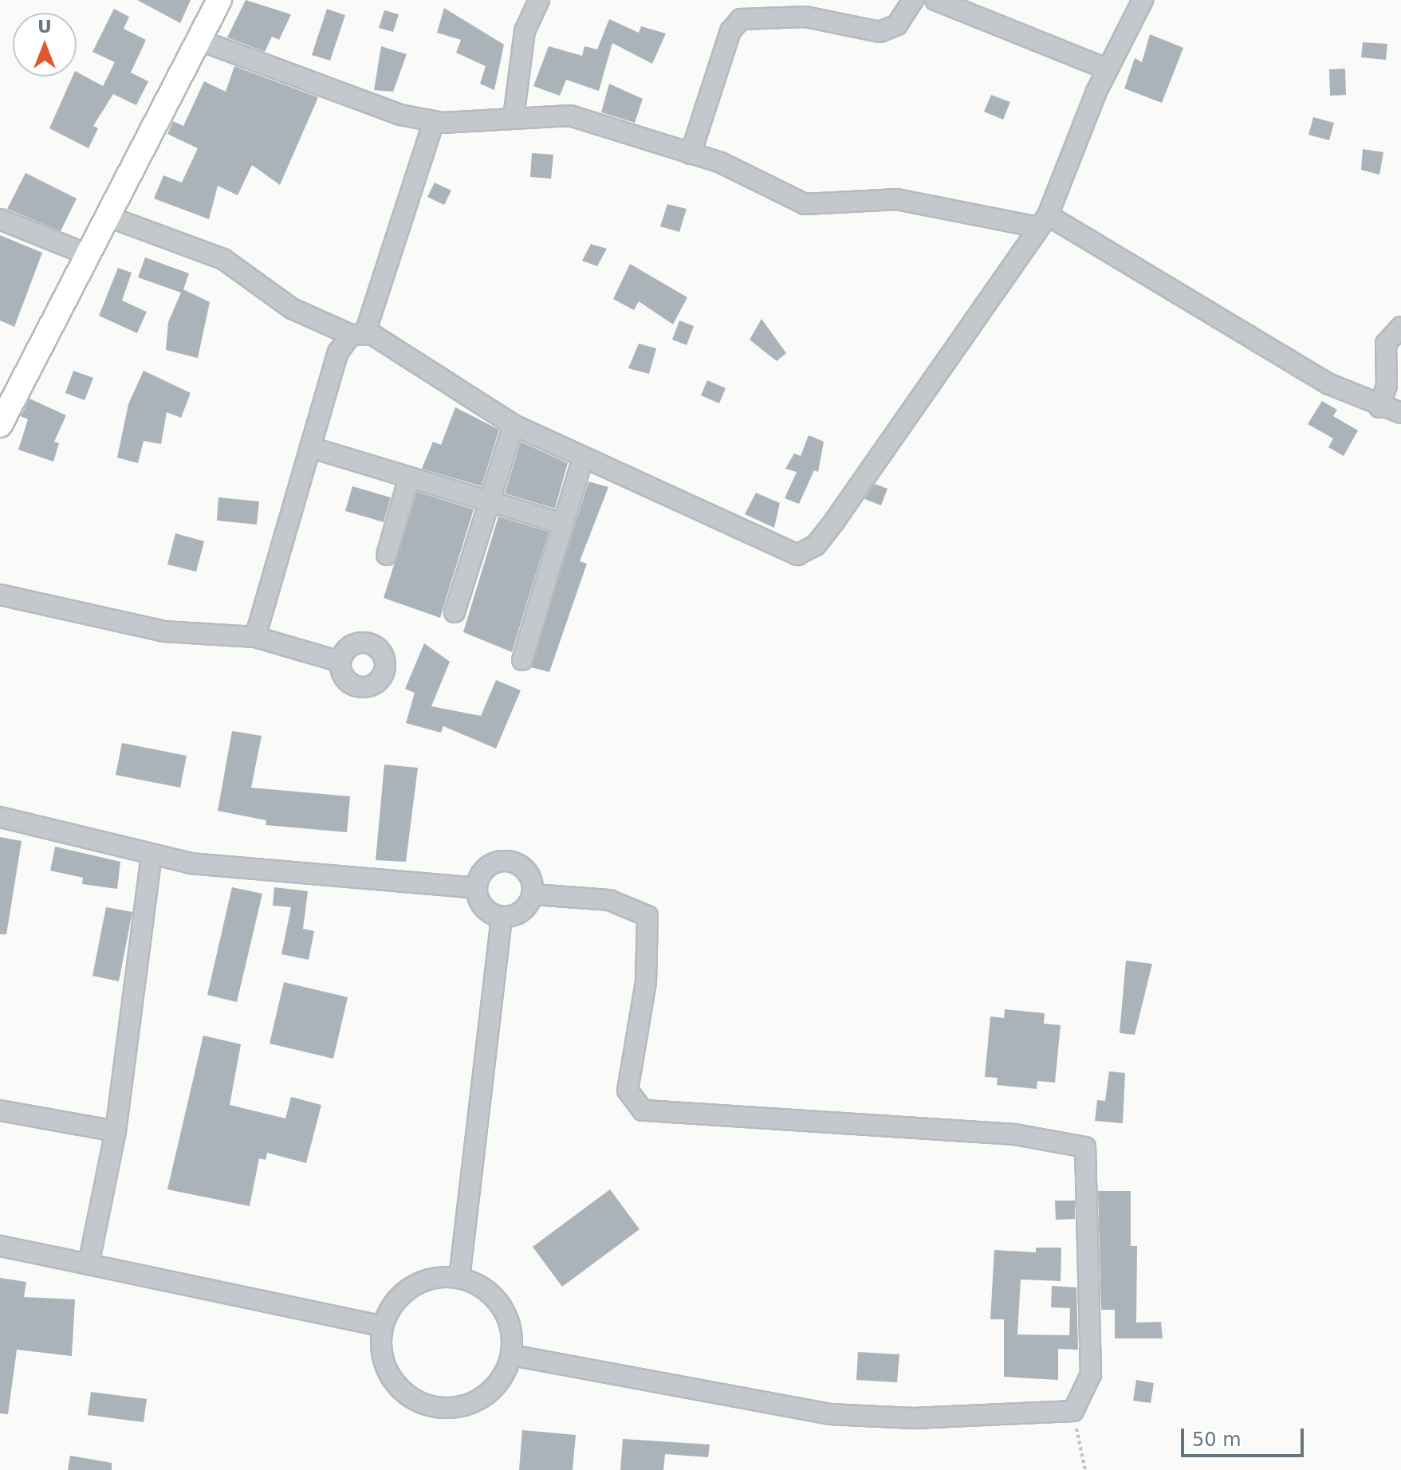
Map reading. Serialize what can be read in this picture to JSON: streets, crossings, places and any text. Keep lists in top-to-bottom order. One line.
{"scale_bar":"50 m","north":"top"}
